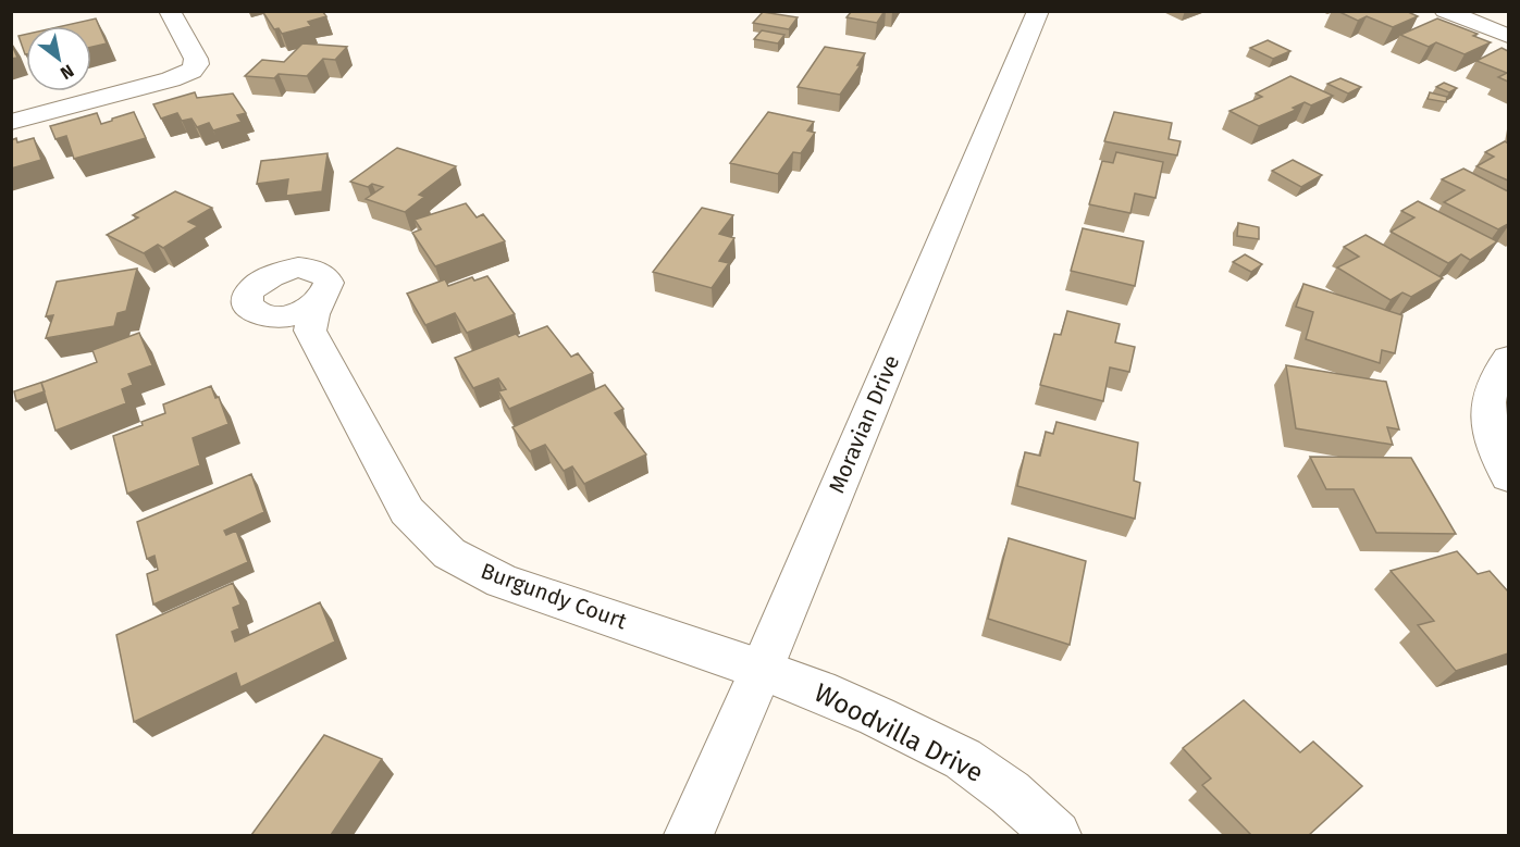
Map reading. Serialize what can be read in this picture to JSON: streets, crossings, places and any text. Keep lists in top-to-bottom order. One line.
{"streets":{"street":["Moravian Drive","Burgundy Court","Woodvilla Drive"]},"crossings":[["Moravian Drive","Burgundy Court"],["Moravian Drive","Woodvilla Drive"],["Burgundy Court","Woodvilla Drive"]],"north":"bottom right"}
